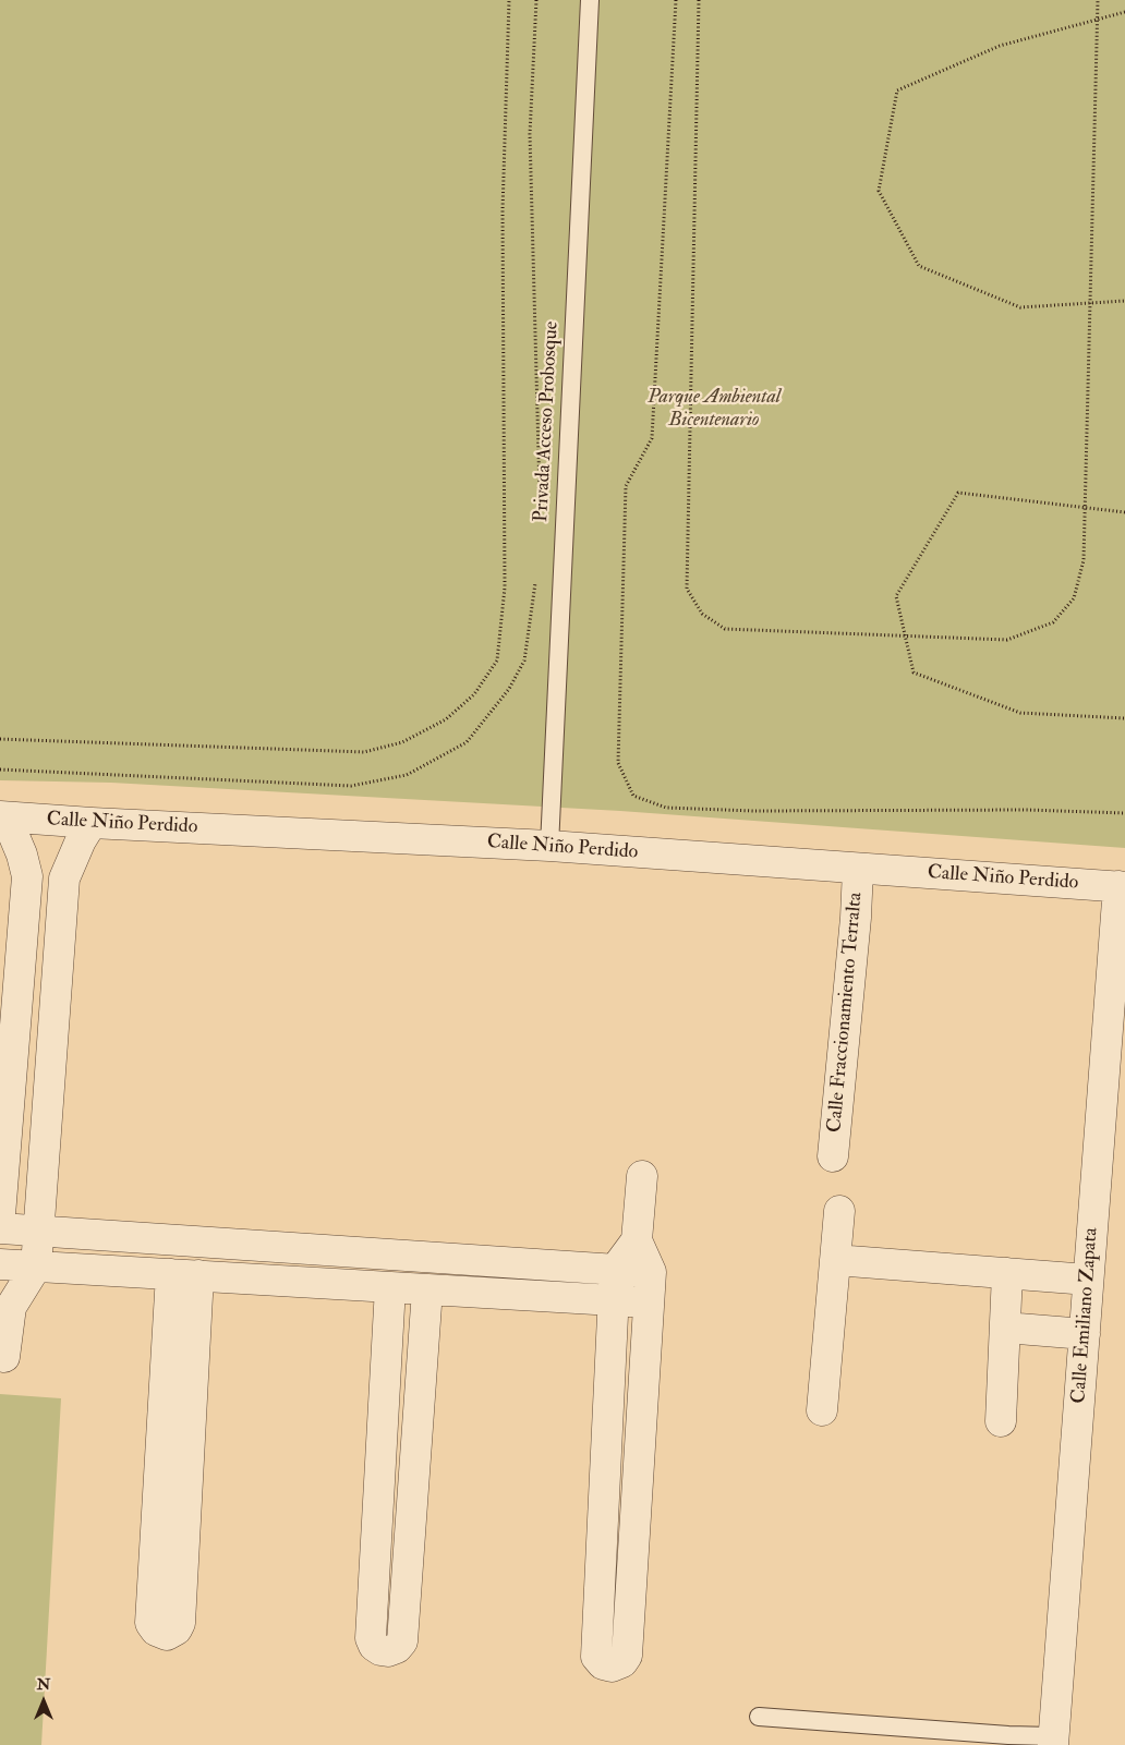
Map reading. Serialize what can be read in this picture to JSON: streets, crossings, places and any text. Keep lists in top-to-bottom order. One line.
{"streets":{"street":["Calle Niño Perdido","Calle Fraccionamiento Terralta","Calle Emiliano Zapata"],"lane":["Privada Acceso Probosque"]},"crossings":[["Privada Acceso Probosque","Calle Niño Perdido"],["Calle Niño Perdido","Calle Fraccionamiento Terralta"],["Calle Niño Perdido","Calle Emiliano Zapata"]],"parks":["Parque Ambiental Bicentenario"],"north":"top"}
